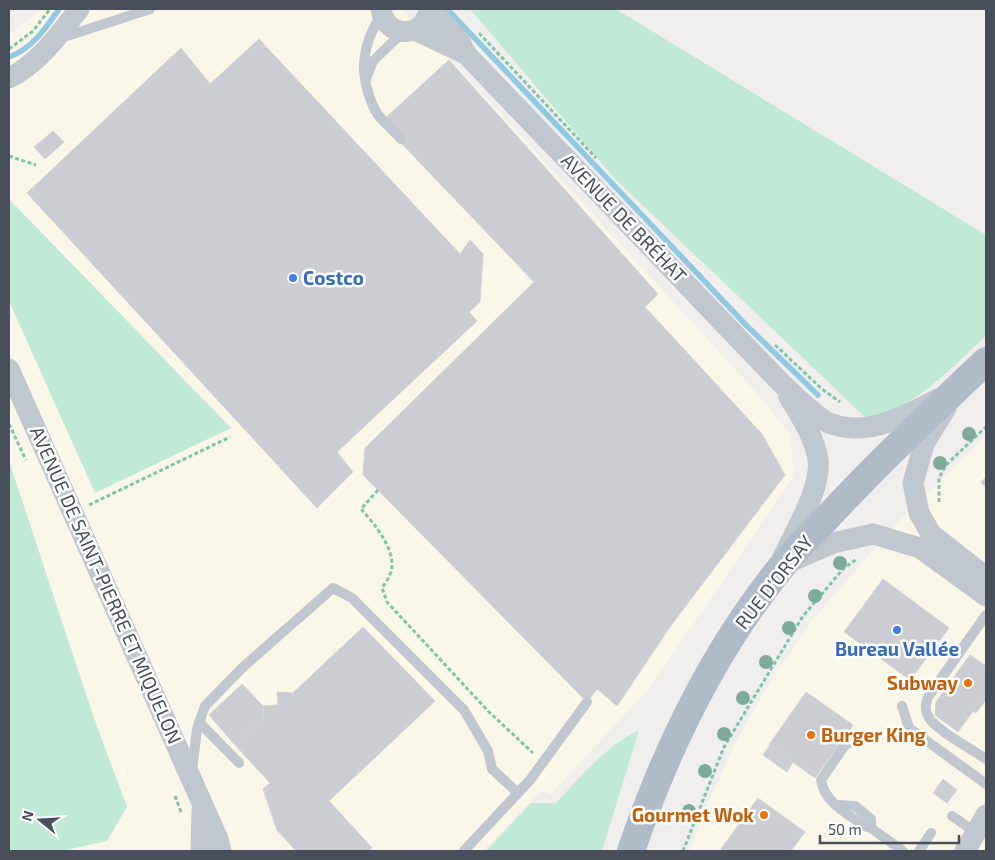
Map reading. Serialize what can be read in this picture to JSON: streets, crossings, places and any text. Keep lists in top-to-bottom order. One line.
{"streets":{"main road":["RUE D'ORSAY"],"street":["AVENUE DE BRÉHAT","AVENUE DE SAINT-PIERRE ET MIQUELON"]},"crossings":[["AVENUE DE BRÉHAT","RUE D'ORSAY"]],"places":["Costco","Bureau Vallée","Subway","Burger King","Gourmet Wok"],"scale_bar":"50 m","north":"left"}
